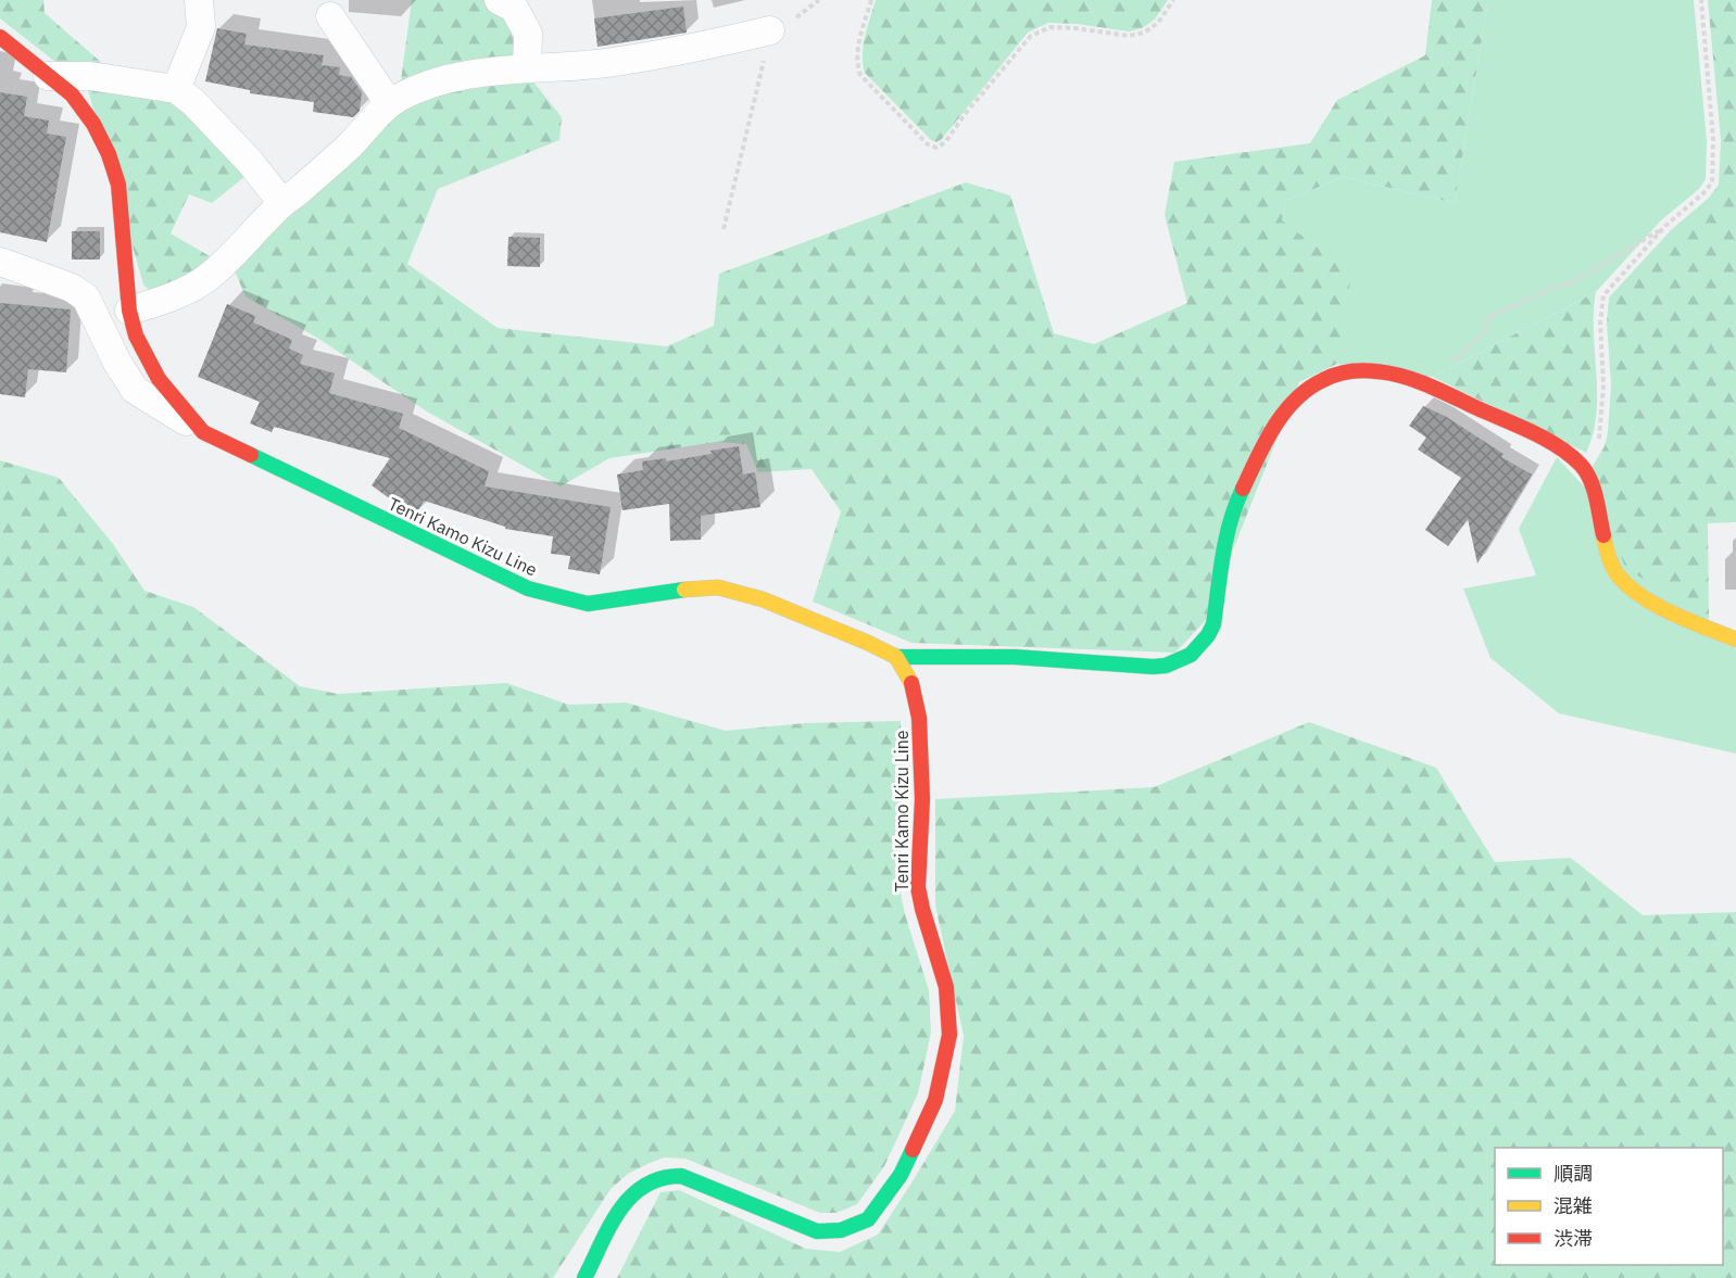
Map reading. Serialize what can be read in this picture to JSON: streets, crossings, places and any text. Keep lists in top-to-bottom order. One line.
{"streets":{"main road":["Tenri Kamo Kizu Line"]},"legend":["順調","混雑","渋滞"]}
